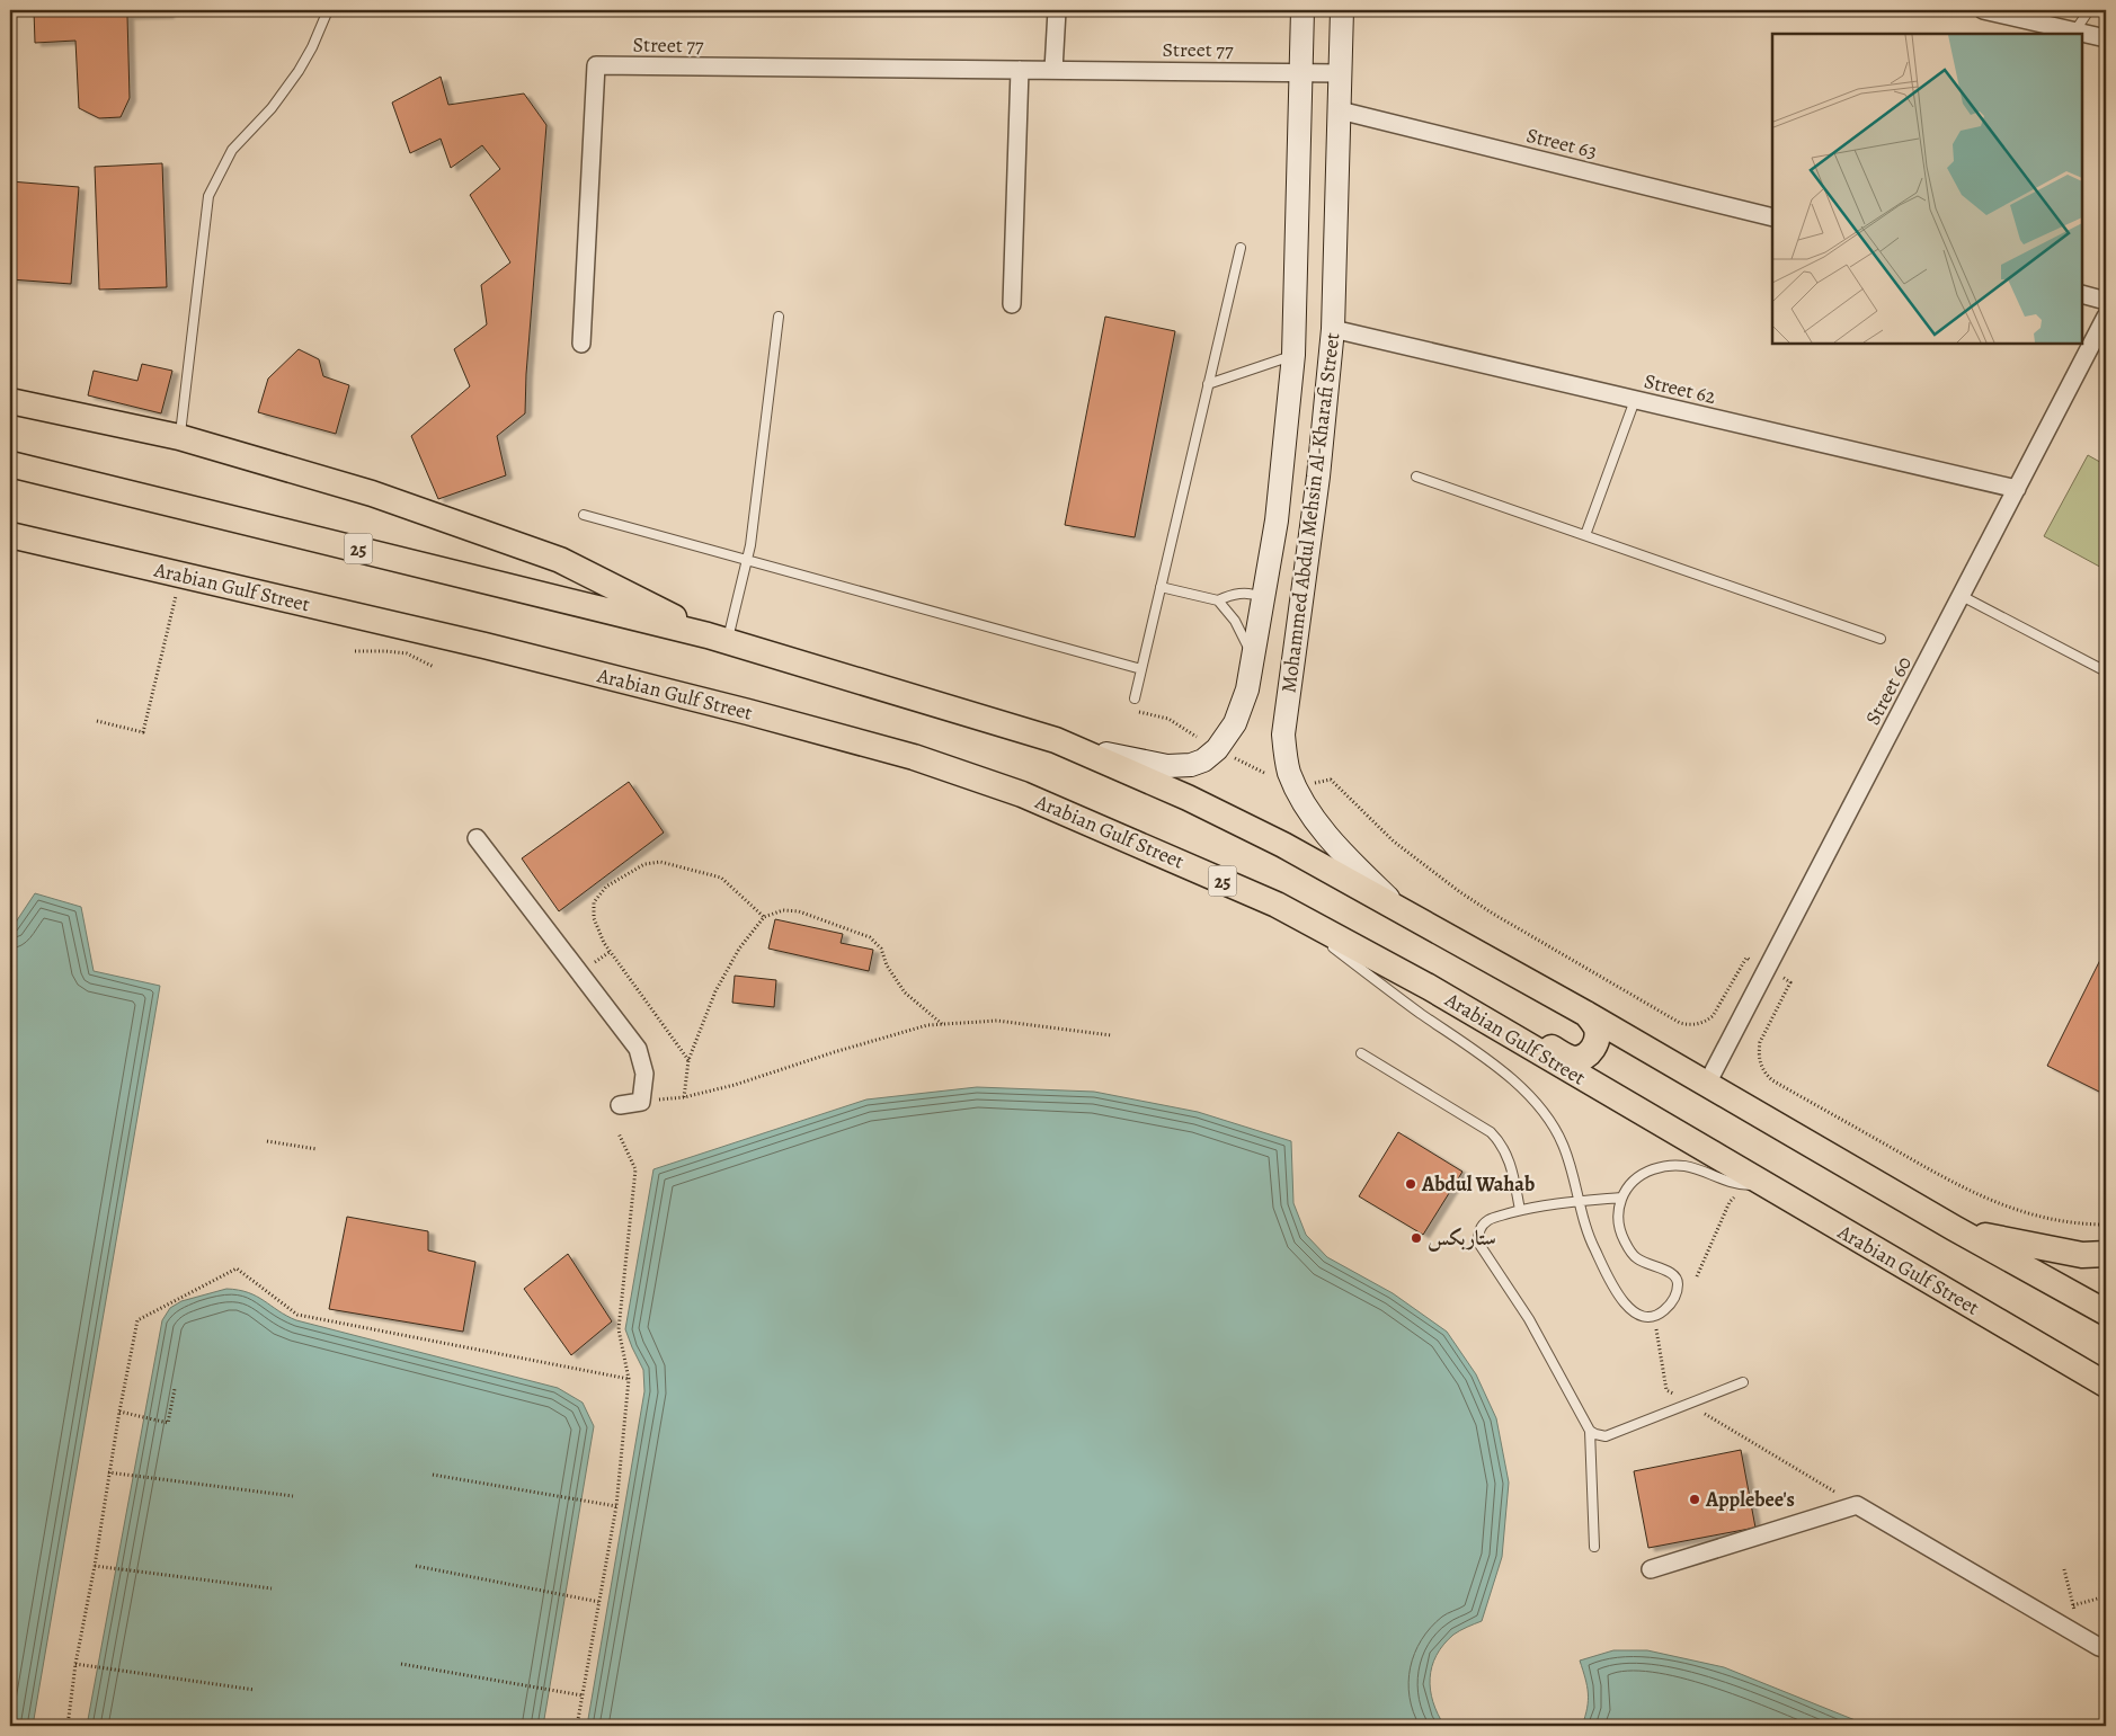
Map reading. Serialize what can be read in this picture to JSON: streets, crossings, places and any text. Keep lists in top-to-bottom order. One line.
{"streets":{"main road":["Mohammed Abdul Mehsin Al-Kharafi Street","25","Arabian Gulf Street"],"street":["Street 77","Street 63","Street 62","Street 60"]},"crossings":[["Street 77","Mohammed Abdul Mehsin Al-Kharafi Street"],["Street 63","Mohammed Abdul Mehsin Al-Kharafi Street"],["Street 62","Mohammed Abdul Mehsin Al-Kharafi Street"],["Street 62","Street 60"],["Mohammed Abdul Mehsin Al-Kharafi Street","25"],["25","Street 60"]],"places":["Abdul Wahab","ستاربكس","Applebee's"]}
